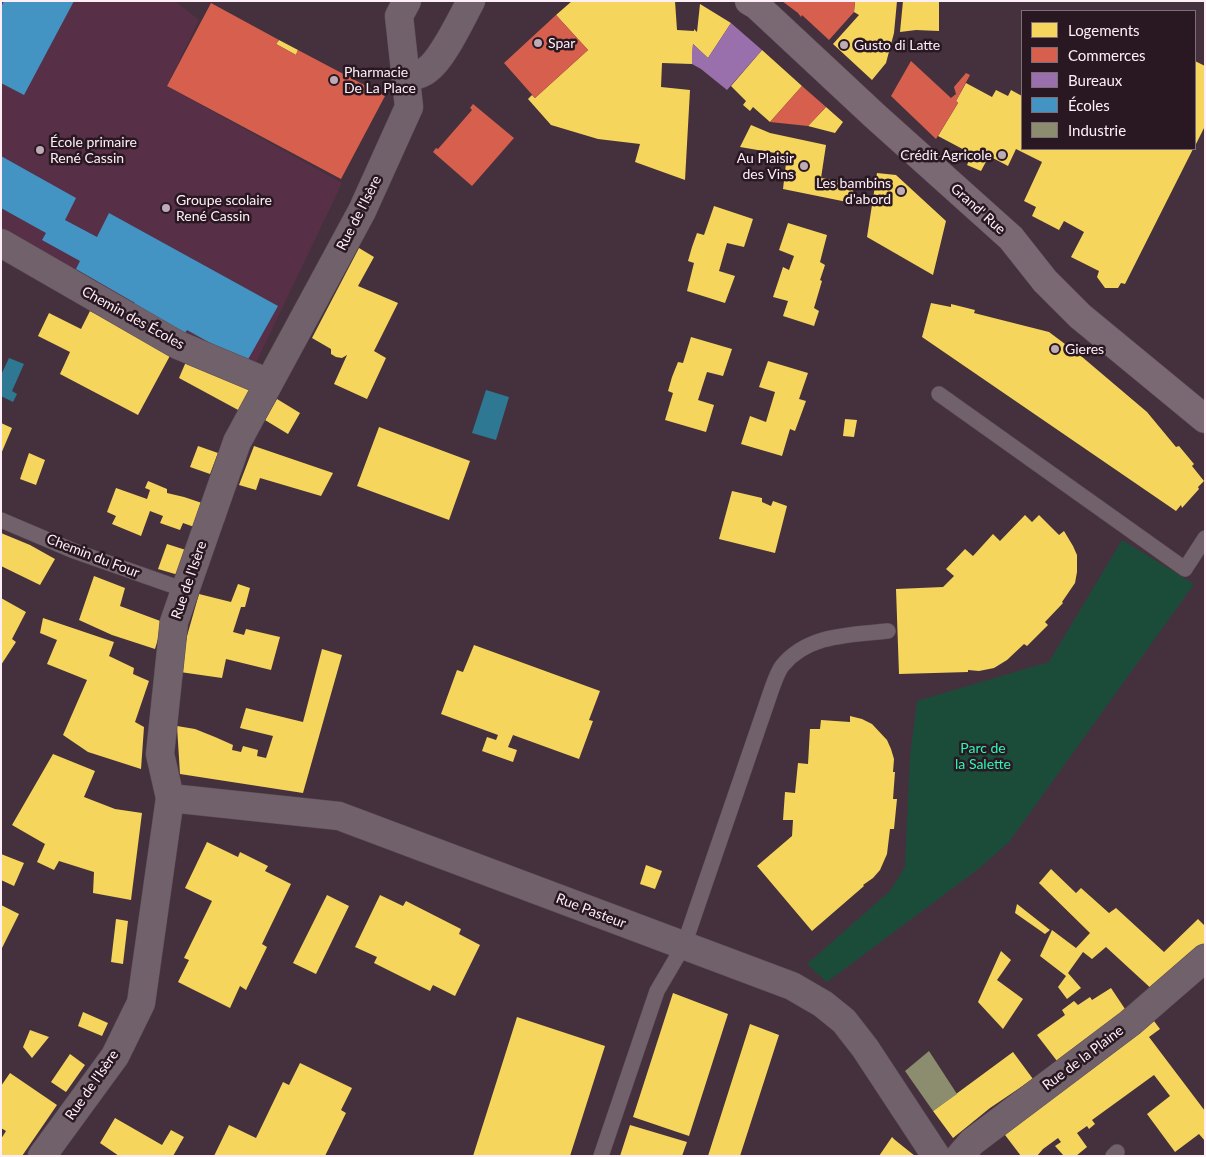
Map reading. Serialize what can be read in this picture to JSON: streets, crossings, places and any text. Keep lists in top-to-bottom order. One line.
{"streets":{"main road":["Grand' Rue"],"street":["Rue de l'Isère","Chemin des Écoles","Rue Pasteur","Rue de la Plaine"],"lane":["Chemin du Four"]},"crossings":[["Rue de l'Isère","Chemin des Écoles"],["Rue de l'Isère","Chemin du Four"],["Rue de l'Isère","Rue Pasteur"]],"parks":["Parc de la Salette"],"places":["Spar","Gusto di Latte","Pharmacie De La Place","École primaire René Cassin","Crédit Agricole","Au Plaisir des Vins","Les bambins d'abord","Groupe scolaire René Cassin","Gieres"],"legend":["Logements","Commerces","Bureaux","Écoles","Industrie"]}
